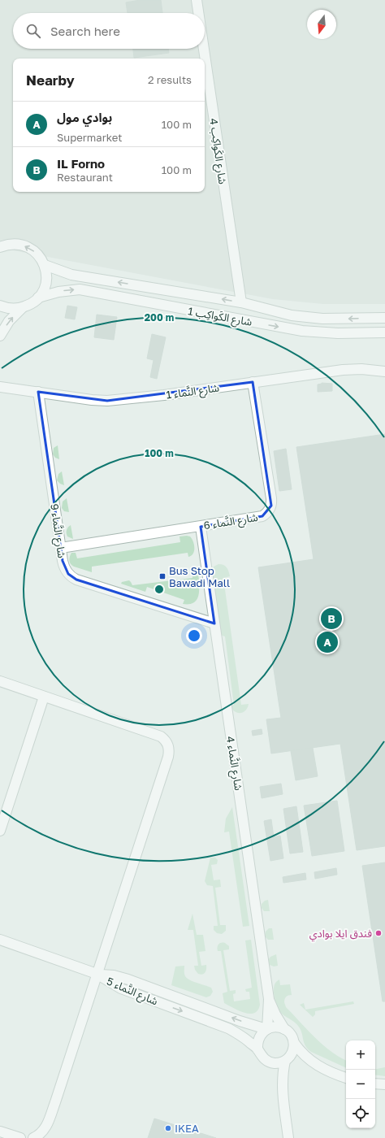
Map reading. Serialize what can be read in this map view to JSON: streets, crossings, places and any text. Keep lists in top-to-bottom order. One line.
{"streets":{"street":["شارع الكَواكِب 4","شارع الكَواكِب 1","شارع النَّماء 1","شارع النَّماء 6","شارع النَّماء 9","شارع النَّماء 4","شارع النَّماء 5"]},"crossings":[["شارع الكَواكِب 4","شارع الكَواكِب 1"],["شارع النَّماء 1","شارع النَّماء 6"],["شارع النَّماء 1","شارع النَّماء 9"],["شارع النَّماء 6","شارع النَّماء 9"],["شارع النَّماء 6","شارع النَّماء 4"],["شارع النَّماء 9","شارع النَّماء 4"],["شارع النَّماء 4","شارع النَّماء 5"]],"places":{"transit":["Bus Stop Bawadi Mall"],"other":["فندق ايلا بوادي","IKEA"]},"north":"bottom","page":{"search":"Search here","heading":["Nearby","2 results"],"list":[{"mark":"A","name":"بوادي مول","note":"Supermarket","value":"100 m"},{"mark":"B","name":"IL Forno","note":"Restaurant","value":"100 m"}],"pins":["B","A"],"map_buttons":["+","−"]},"rings":["200 m","100 m"]}
